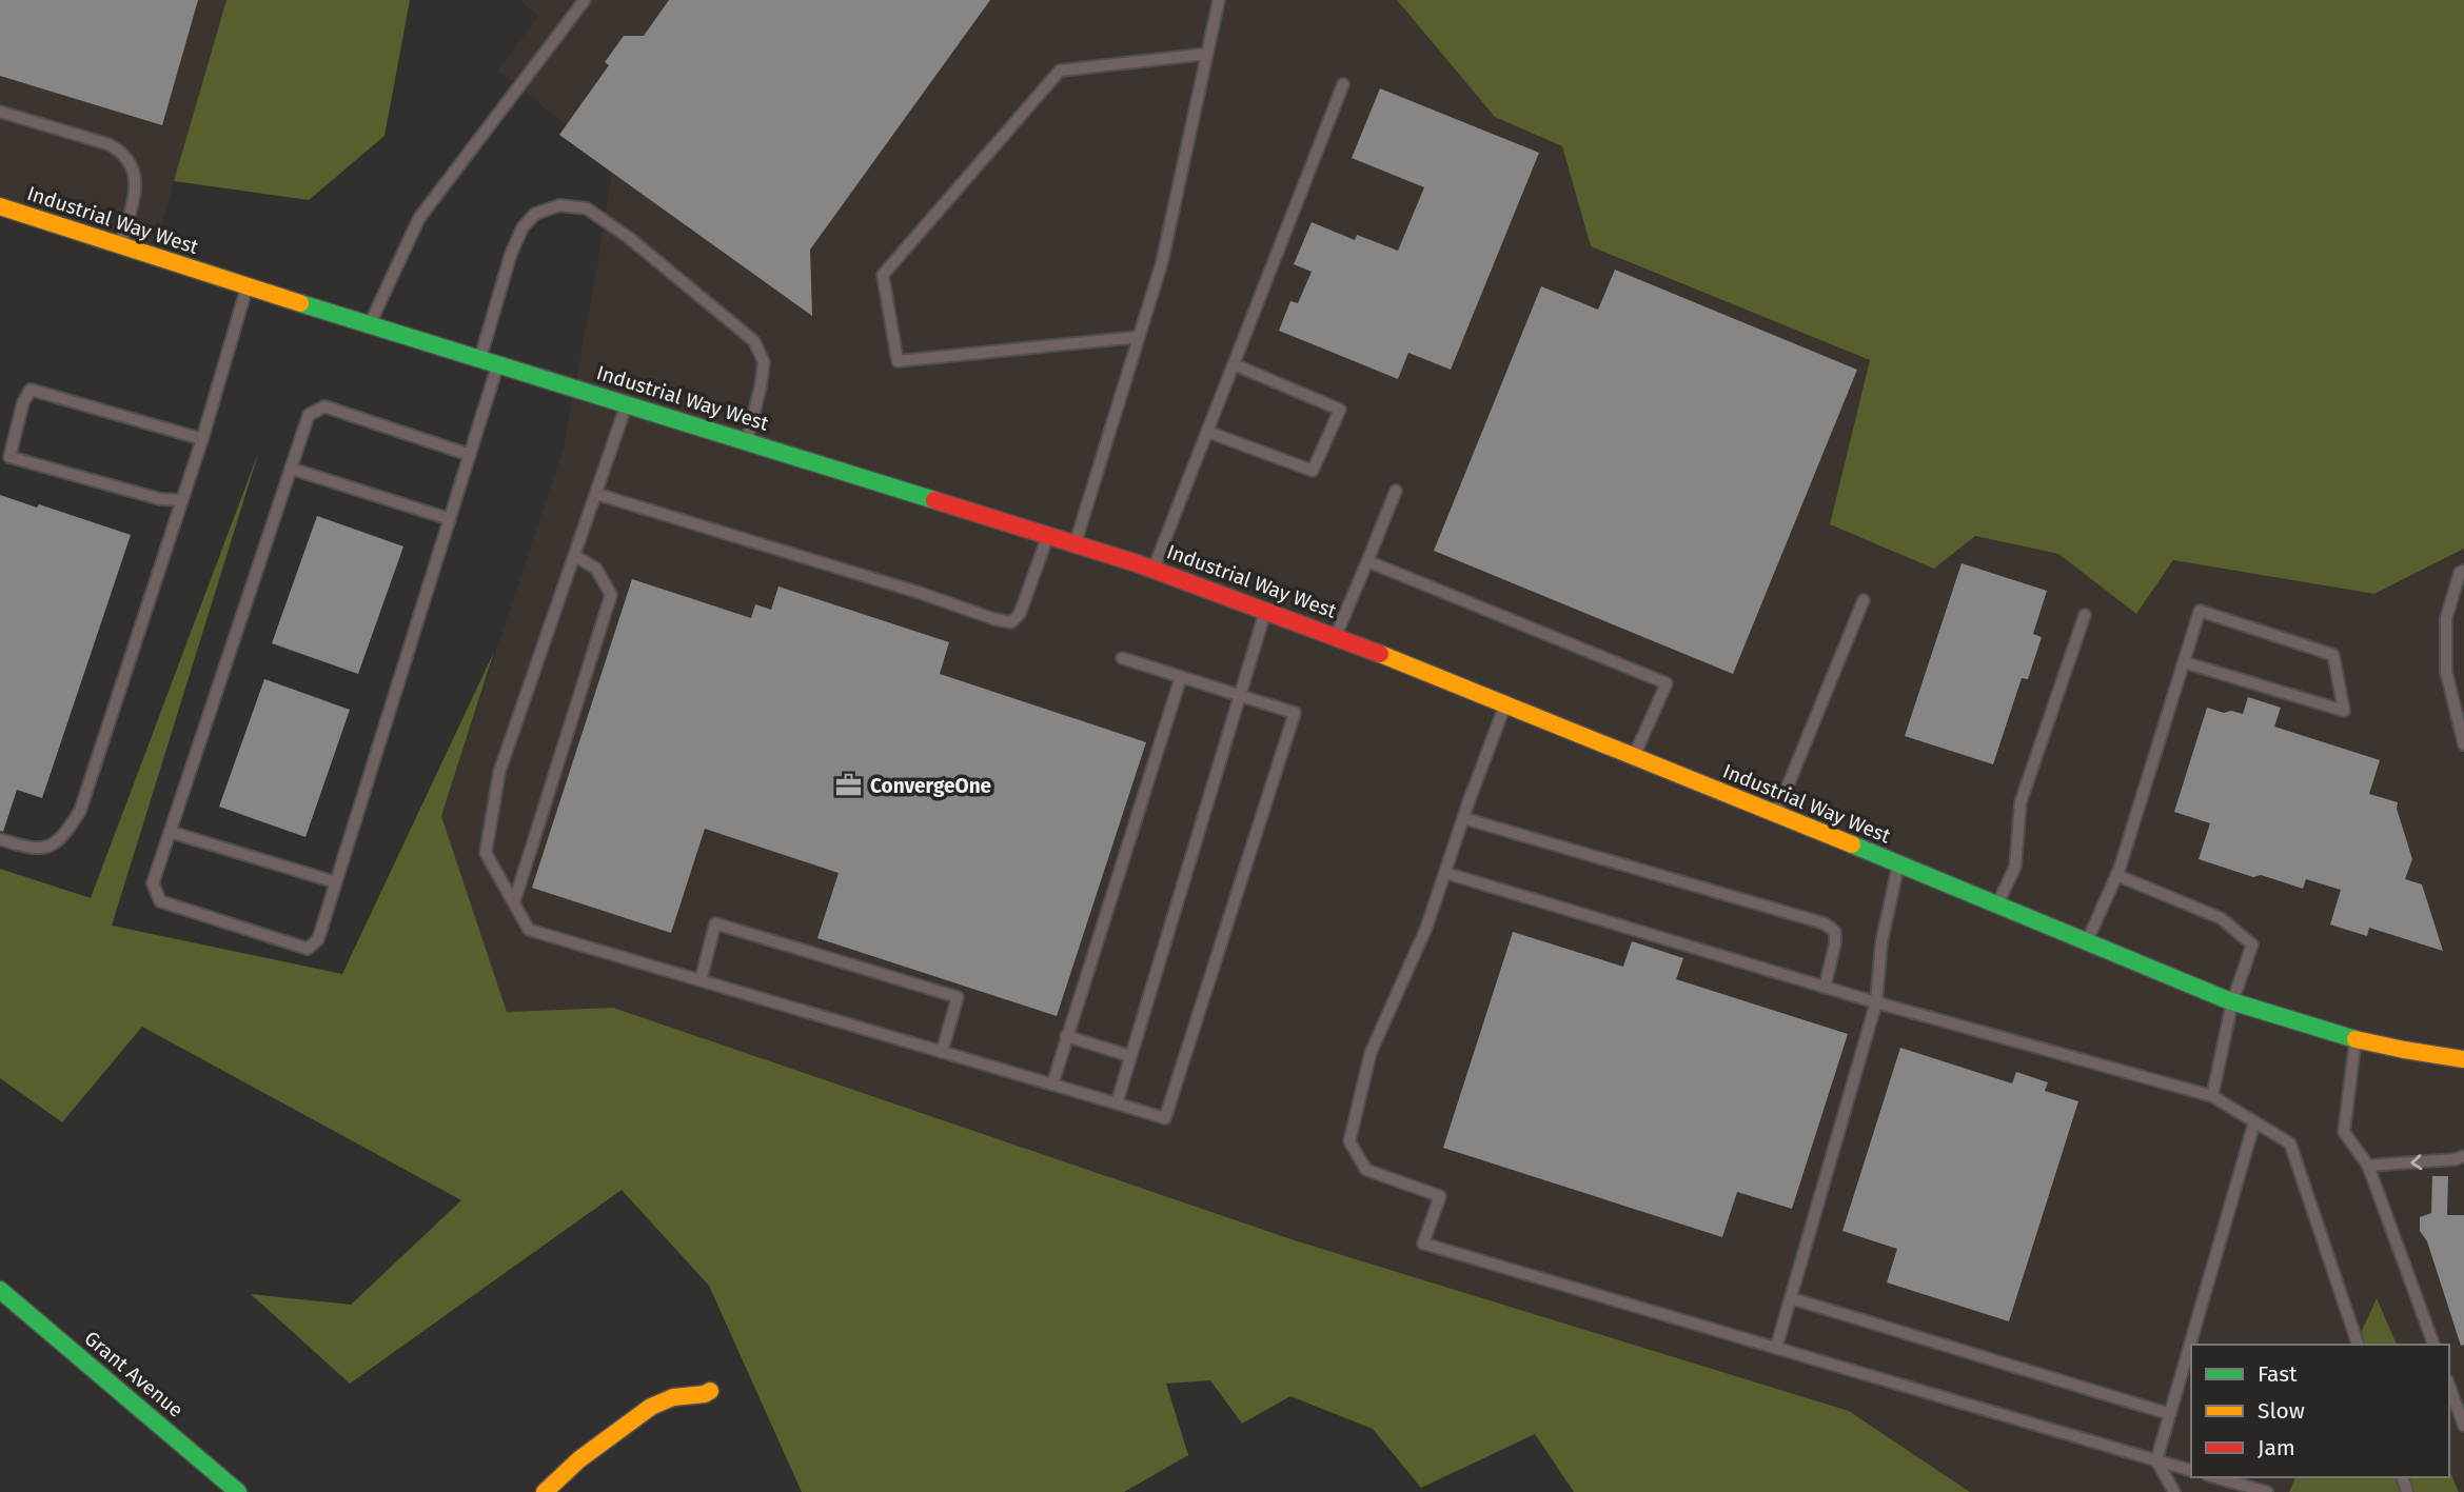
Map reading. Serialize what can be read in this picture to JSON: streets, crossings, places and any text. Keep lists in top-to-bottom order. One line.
{"streets":{"street":["Industrial Way West","Grant Avenue"]},"places":{"office":["ConvergeOne"]},"legend":["Fast","Slow","Jam"]}
